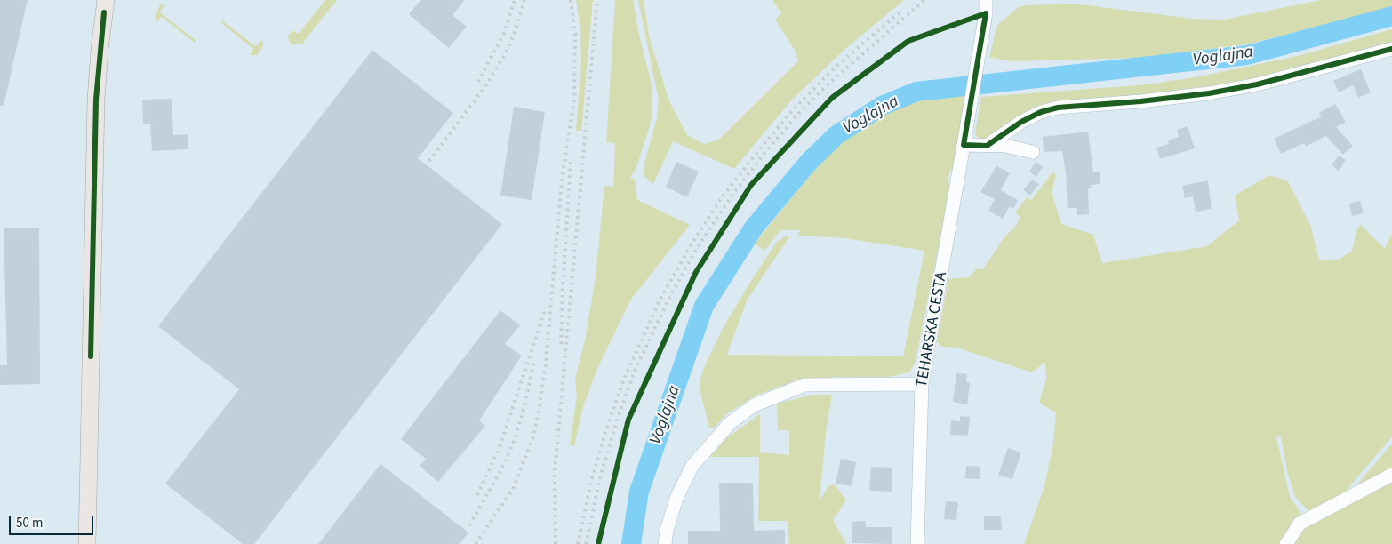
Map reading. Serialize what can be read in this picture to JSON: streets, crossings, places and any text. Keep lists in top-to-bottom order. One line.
{"streets":{"street":["TEHARSKA CESTA"]},"water":["Voglajna"],"scale_bar":"50 m"}
